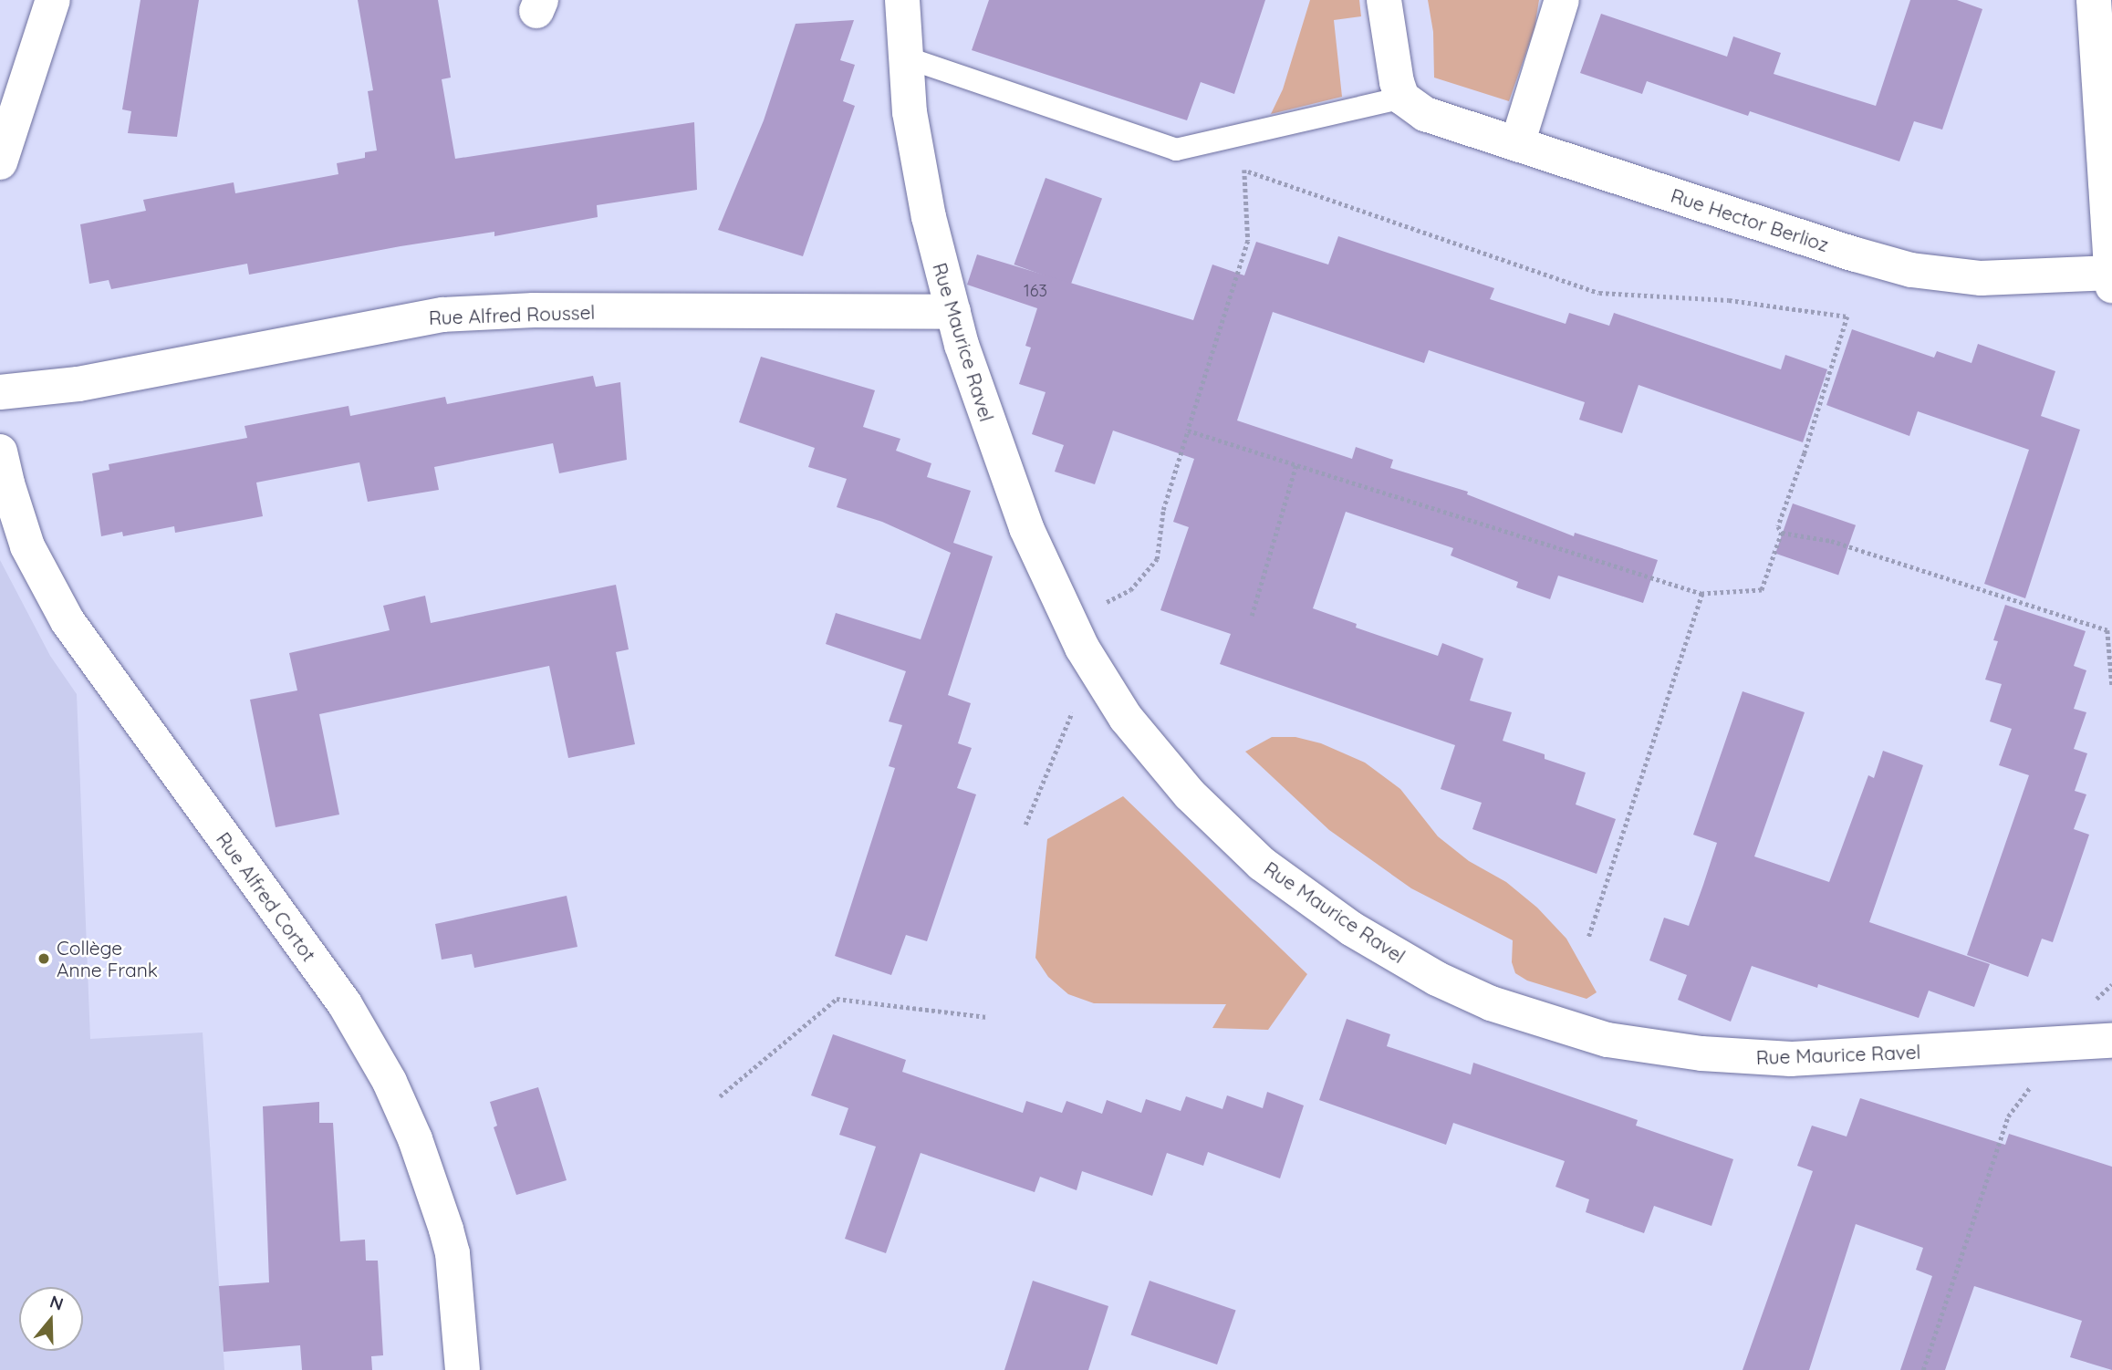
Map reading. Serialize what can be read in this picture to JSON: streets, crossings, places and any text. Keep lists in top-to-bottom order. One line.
{"streets":{"street":["Rue Hector Berlioz","Rue Alfred Roussel","Rue Maurice Ravel","Rue Alfred Cortot"]},"crossings":[["Rue Alfred Roussel","Rue Maurice Ravel"]],"places":["Collège Anne Frank"],"house_numbers":["163"],"north":"top"}
